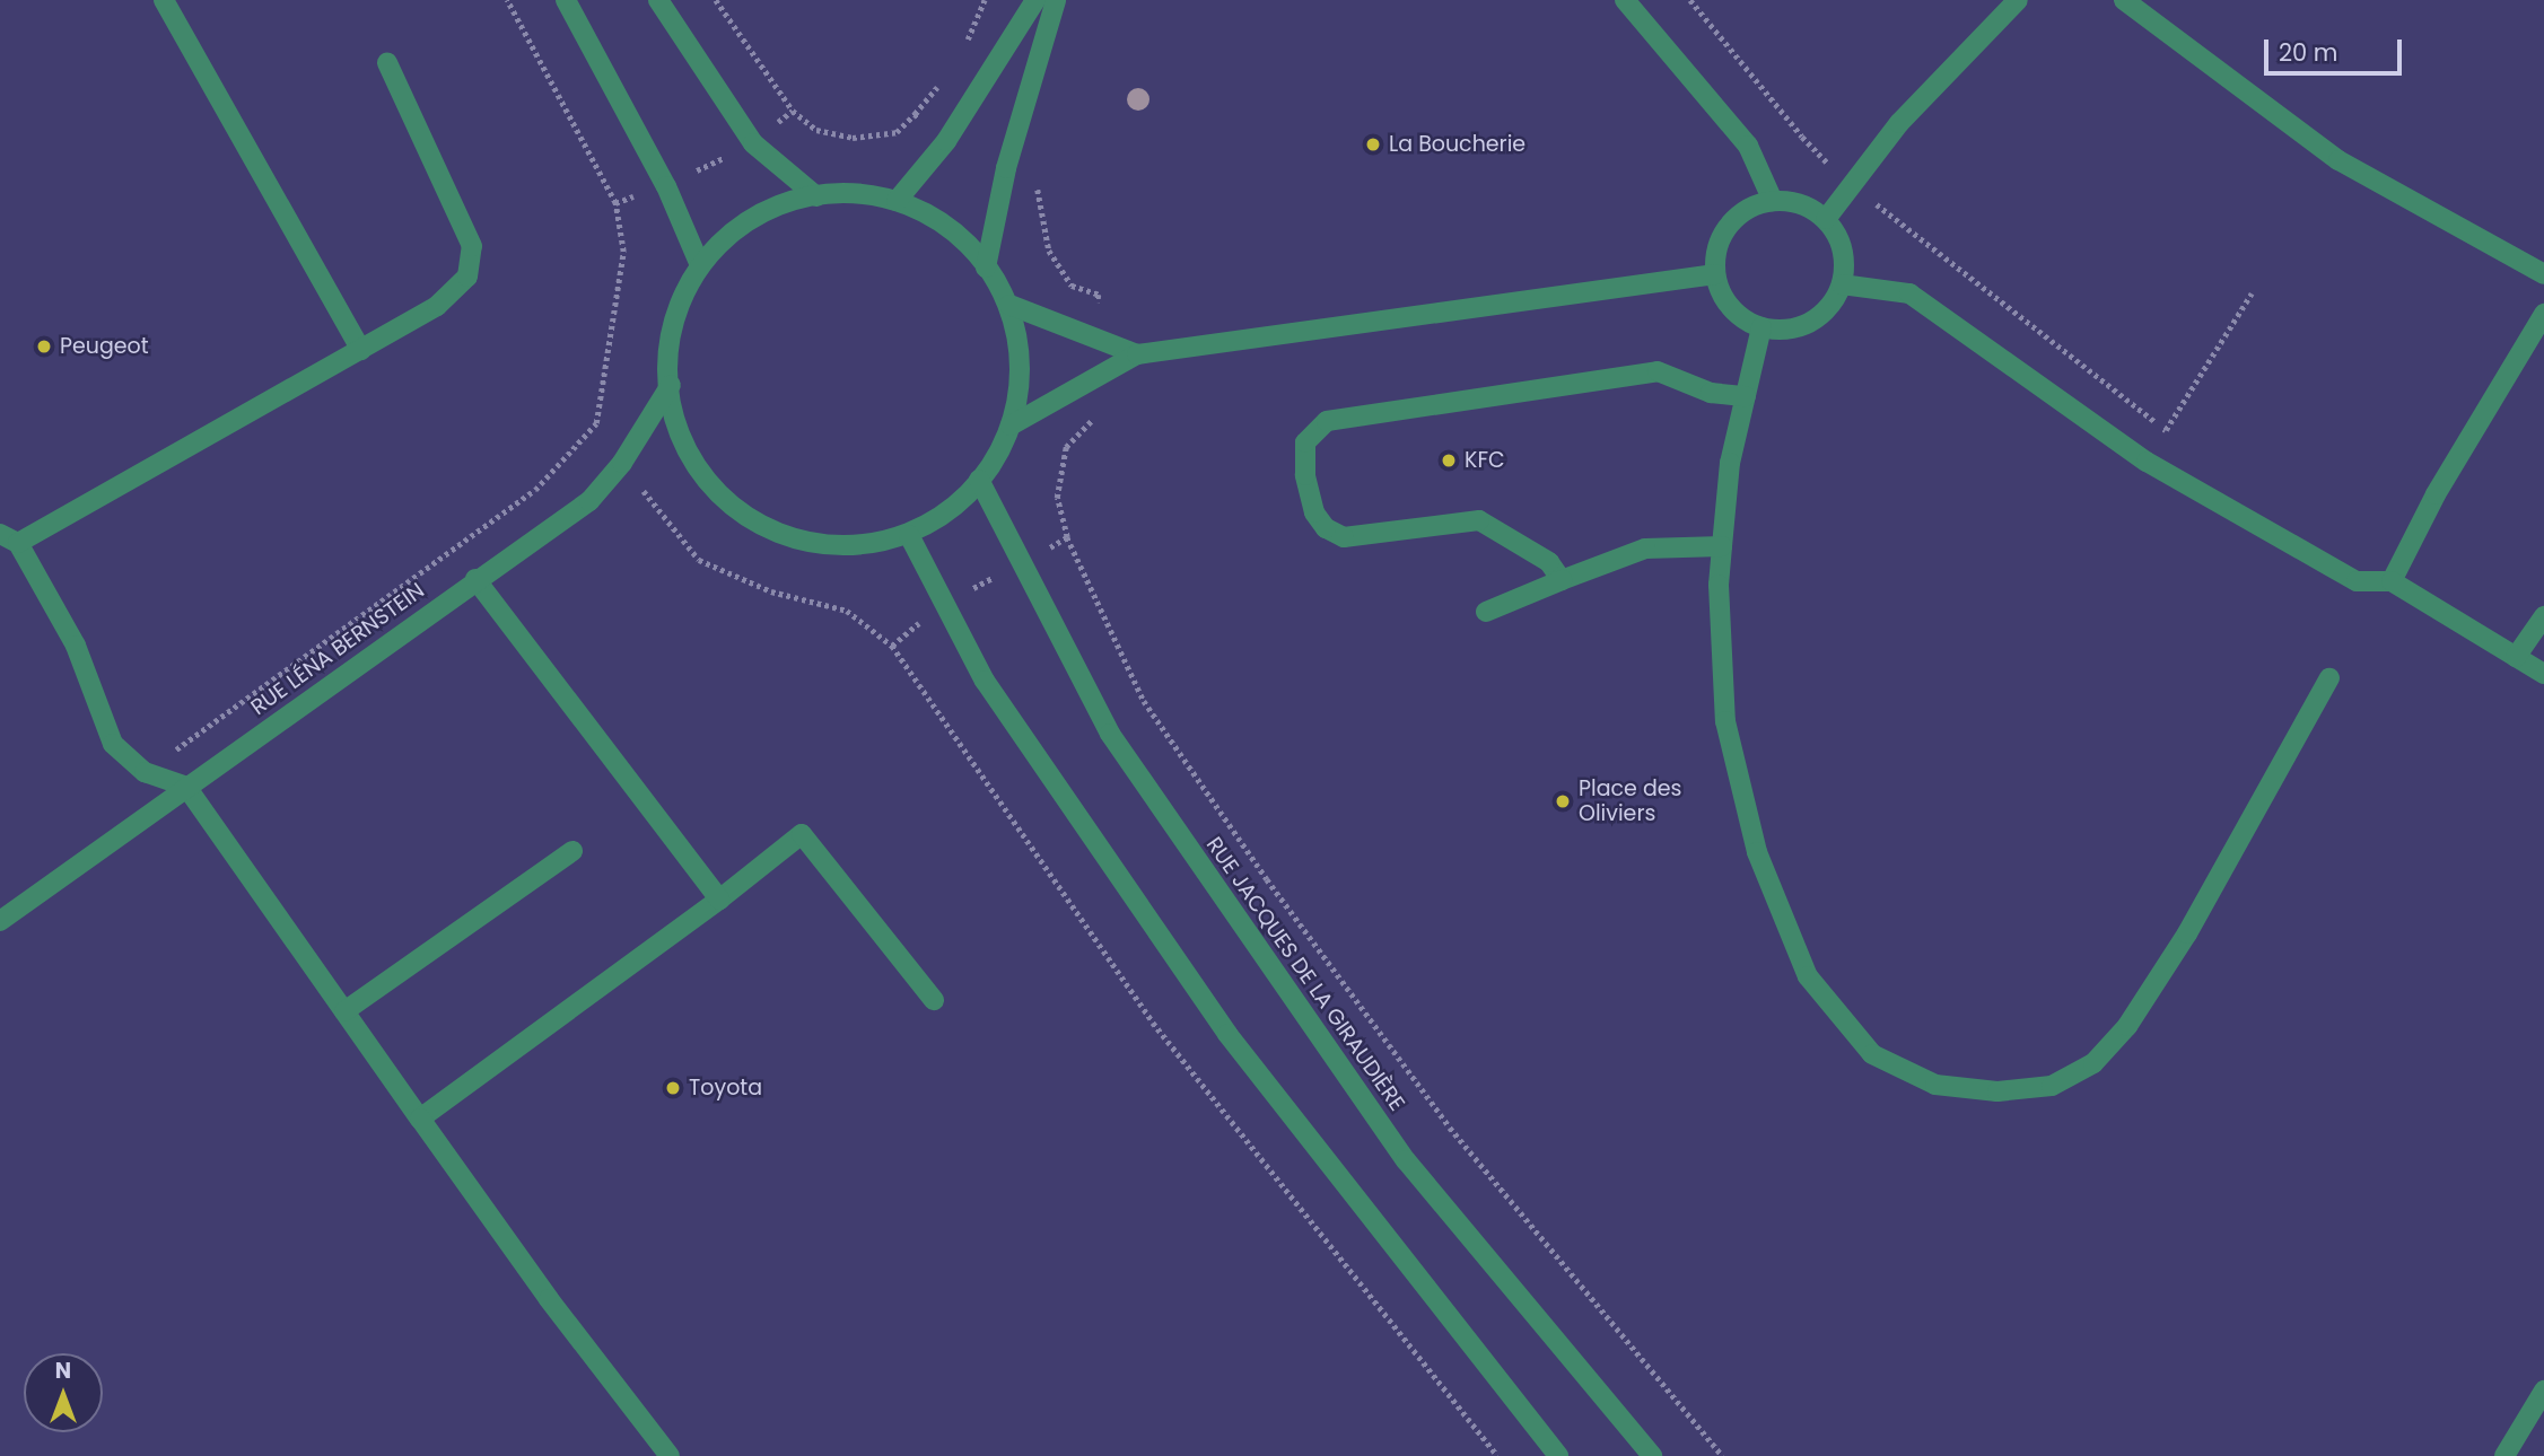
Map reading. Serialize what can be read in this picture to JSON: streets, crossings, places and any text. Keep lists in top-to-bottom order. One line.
{"streets":{"street":["RUE LÉNA BERNSTEIN","RUE JACQUES DE LA GIRAUDIÈRE"]},"places":["La Boucherie","Peugeot","KFC","Place des Oliviers","Toyota"],"scale_bar":"20 m","north":"top"}
